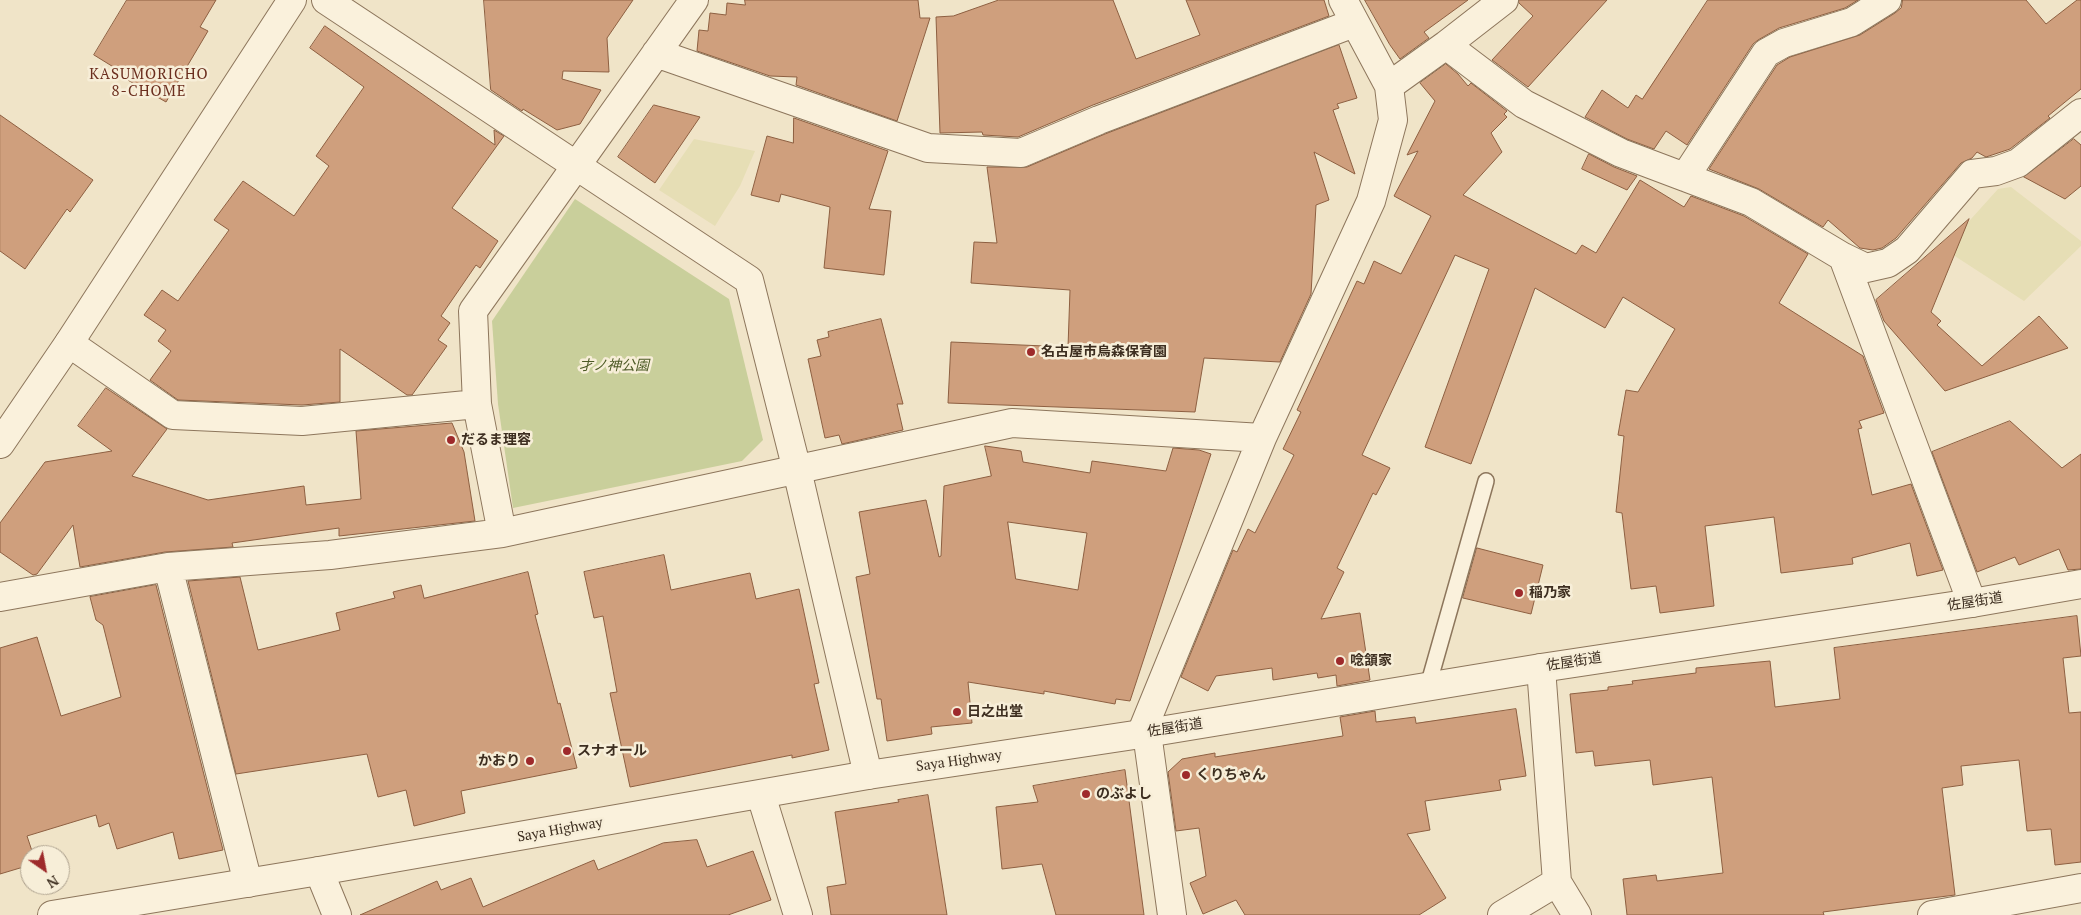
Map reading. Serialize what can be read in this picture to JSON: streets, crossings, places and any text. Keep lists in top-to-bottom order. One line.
{"streets":{"street":["佐屋街道","Saya Highway"]},"crossings":[["佐屋街道","Saya Highway"]],"districts":["KASUMORICHO 8-CHOME"],"parks":["才ノ神公園"],"places":["名古屋市烏森保育園","だるま理容","稲乃家","唸頷家","日之出堂","スナオール","かおり","くりちゃん","のぶよし"],"north":"bottom right"}
